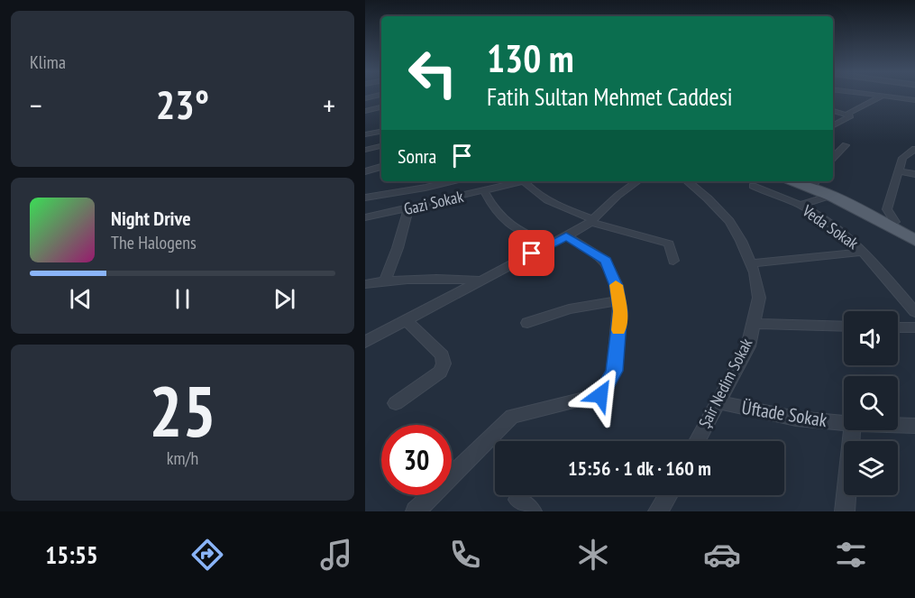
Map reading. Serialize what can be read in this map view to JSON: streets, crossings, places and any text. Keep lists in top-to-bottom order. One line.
{"streets":{"street":["Gazi Sokak","Veda Sokak","Şair Nedim Sokak","Üftade Sokak"]},"crossings":[["Şair Nedim Sokak","Üftade Sokak"]],"page":{"tile":["Klima",["25","km/h"]],"turn":["130 m","Fatih Sultan Mehmet Caddesi"],"heat":["−","23°","+"],"then":"Sonra","song":["Night Drive","The Halogens"],"limit":"30","trip":"15:56 · 1 dk · 160 m","tabs":"15:55"}}
